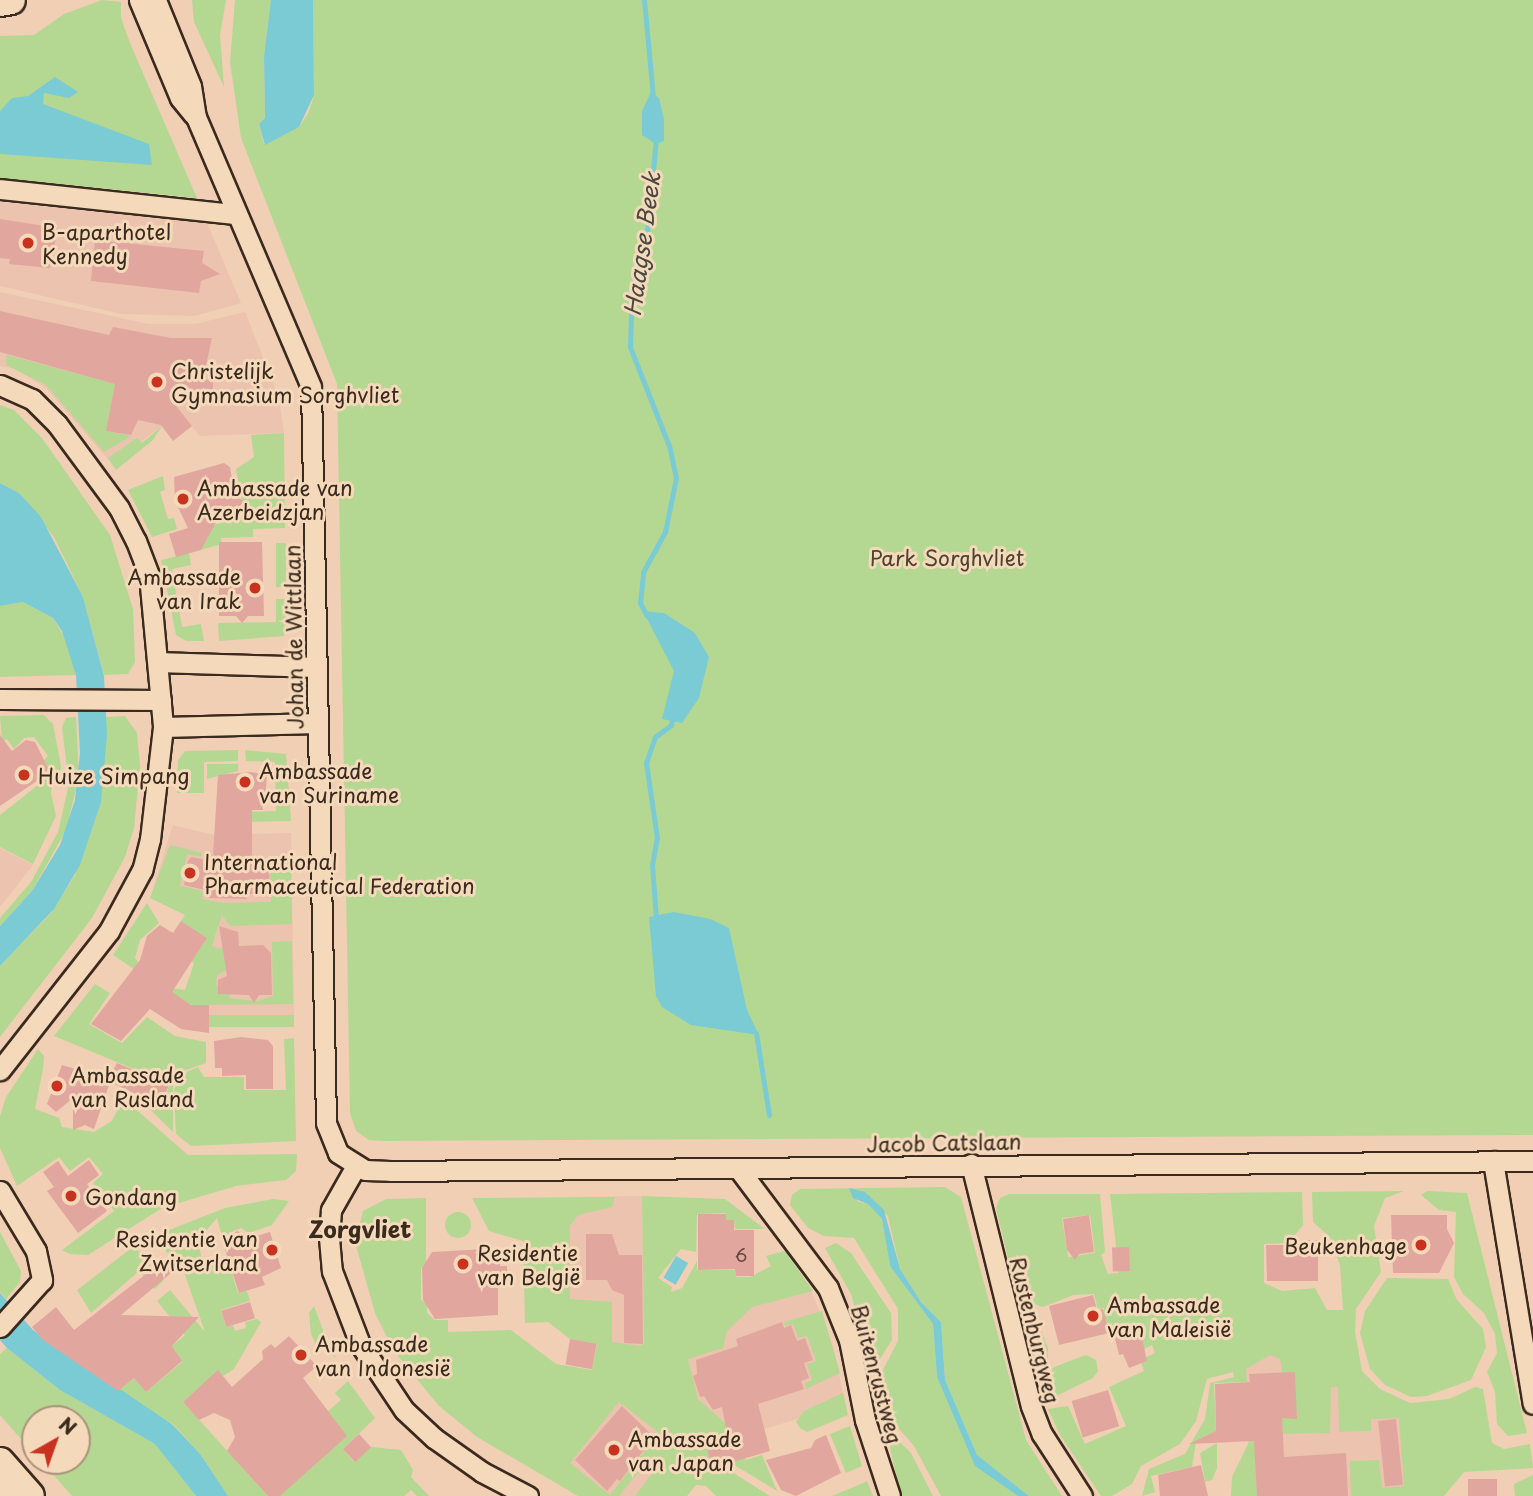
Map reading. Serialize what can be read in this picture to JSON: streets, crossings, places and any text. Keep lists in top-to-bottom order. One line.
{"streets":{"street":["Johan de Wittlaan","Jacob Catslaan","Rustenburgweg","Buitenrustweg"]},"crossings":[["Johan de Wittlaan","Jacob Catslaan"],["Jacob Catslaan","Rustenburgweg"],["Jacob Catslaan","Buitenrustweg"]],"districts":["Zorgvliet"],"water":["Haagse Beek"],"parks":["Park Sorghvliet"],"places":["B-aparthotel Kennedy","Christelijk Gymnasium Sorghvliet","Ambassade van Azerbeidzjan","Ambassade van Irak","Huize Simpang","Ambassade van Suriname","International Pharmaceutical Federation","Ambassade van Rusland","Gondang","Beukenhage","Residentie van Zwitserland","Residentie van België","Ambassade van Maleisië","Ambassade van Indonesië","Ambassade van Japan"],"house_numbers":["6"],"north":"top right"}
